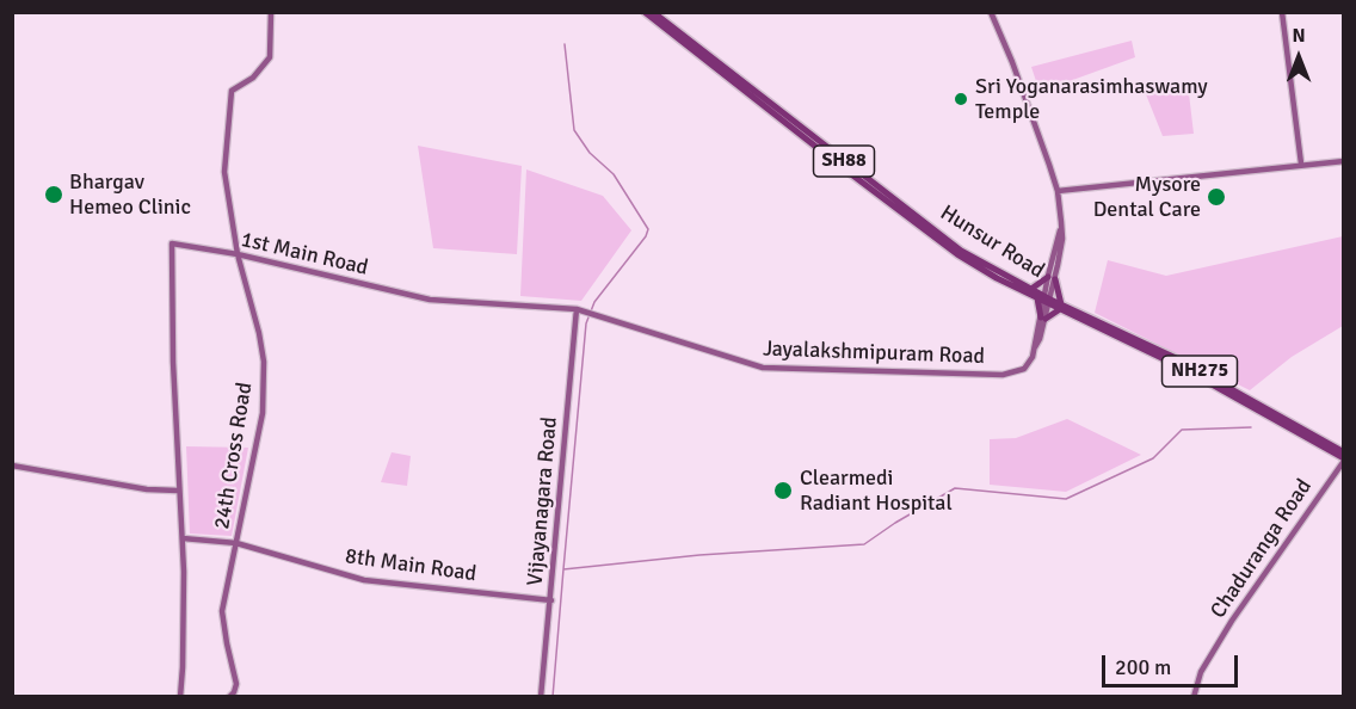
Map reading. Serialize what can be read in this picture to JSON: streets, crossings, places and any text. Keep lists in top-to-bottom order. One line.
{"streets":{"main road":["SH88","Hunsur Road","NH275"],"street":["1st Main Road","Jayalakshmipuram Road","24th Cross Road","Vijayanagara Road","Chaduranga Road","8th Main Road"]},"crossings":[["Hunsur Road","Jayalakshmipuram Road"],["Hunsur Road","Chaduranga Road"],["1st Main Road","Jayalakshmipuram Road"],["1st Main Road","24th Cross Road"],["1st Main Road","Vijayanagara Road"],["Jayalakshmipuram Road","Vijayanagara Road"],["24th Cross Road","8th Main Road"],["Vijayanagara Road","8th Main Road"]],"places":["Sri Yoganarasimhaswamy Temple","Bhargav Hemeo Clinic","Mysore Dental Care","Clearmedi Radiant Hospital"],"scale_bar":"200 m","north":"top"}
